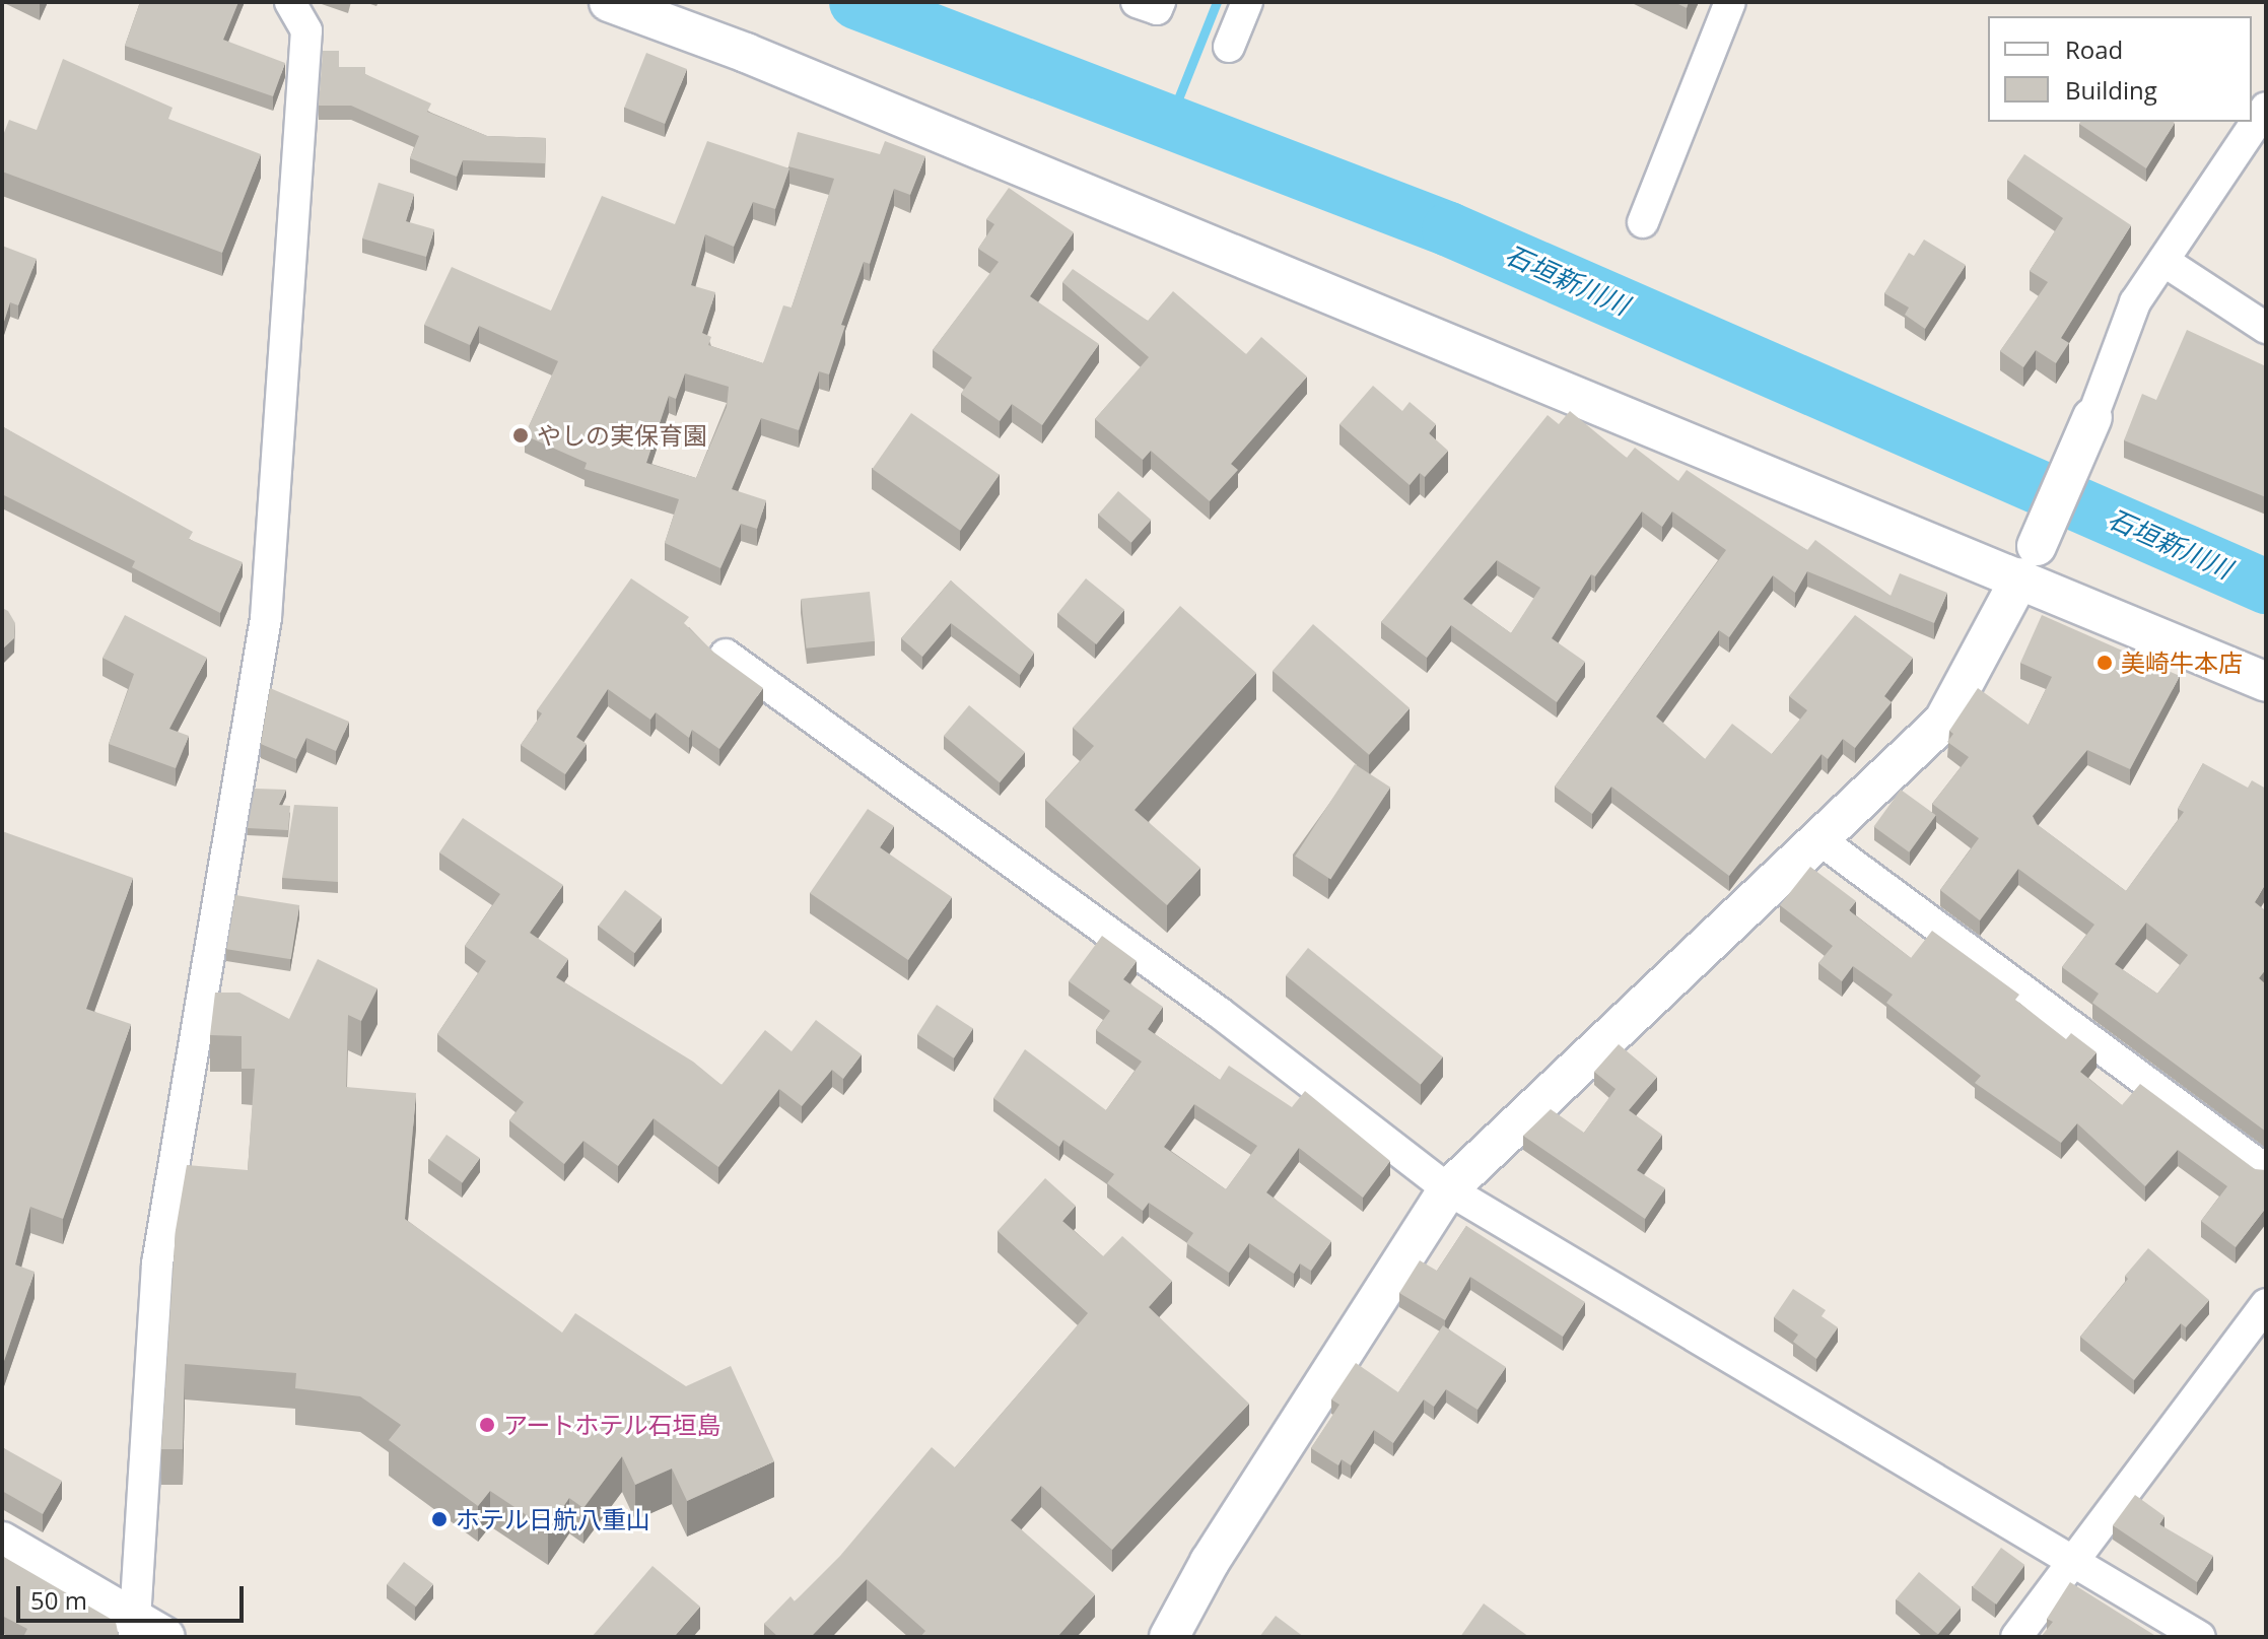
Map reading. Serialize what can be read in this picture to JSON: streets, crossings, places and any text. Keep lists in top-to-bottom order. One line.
{"water":["石垣新川川"],"places":["やしの実保育園","美崎牛本店","アートホテル石垣島","ホテル日航八重山"],"legend":["Road","Building"],"scale_bar":"50 m"}
